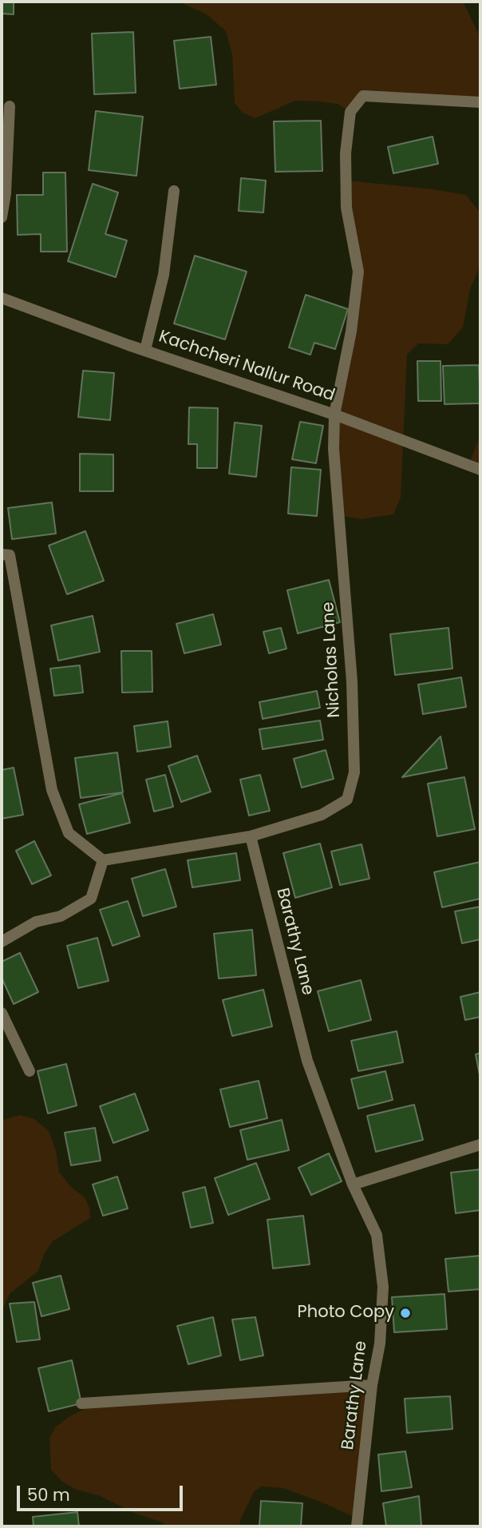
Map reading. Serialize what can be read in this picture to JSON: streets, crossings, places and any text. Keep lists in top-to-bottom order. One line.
{"streets":{"street":["Kachcheri Nallur Road","Nicholas Lane","Barathy Lane"]},"crossings":[["Kachcheri Nallur Road","Nicholas Lane"],["Nicholas Lane","Barathy Lane"]],"places":["Photo Copy"],"scale_bar":"50 m"}
